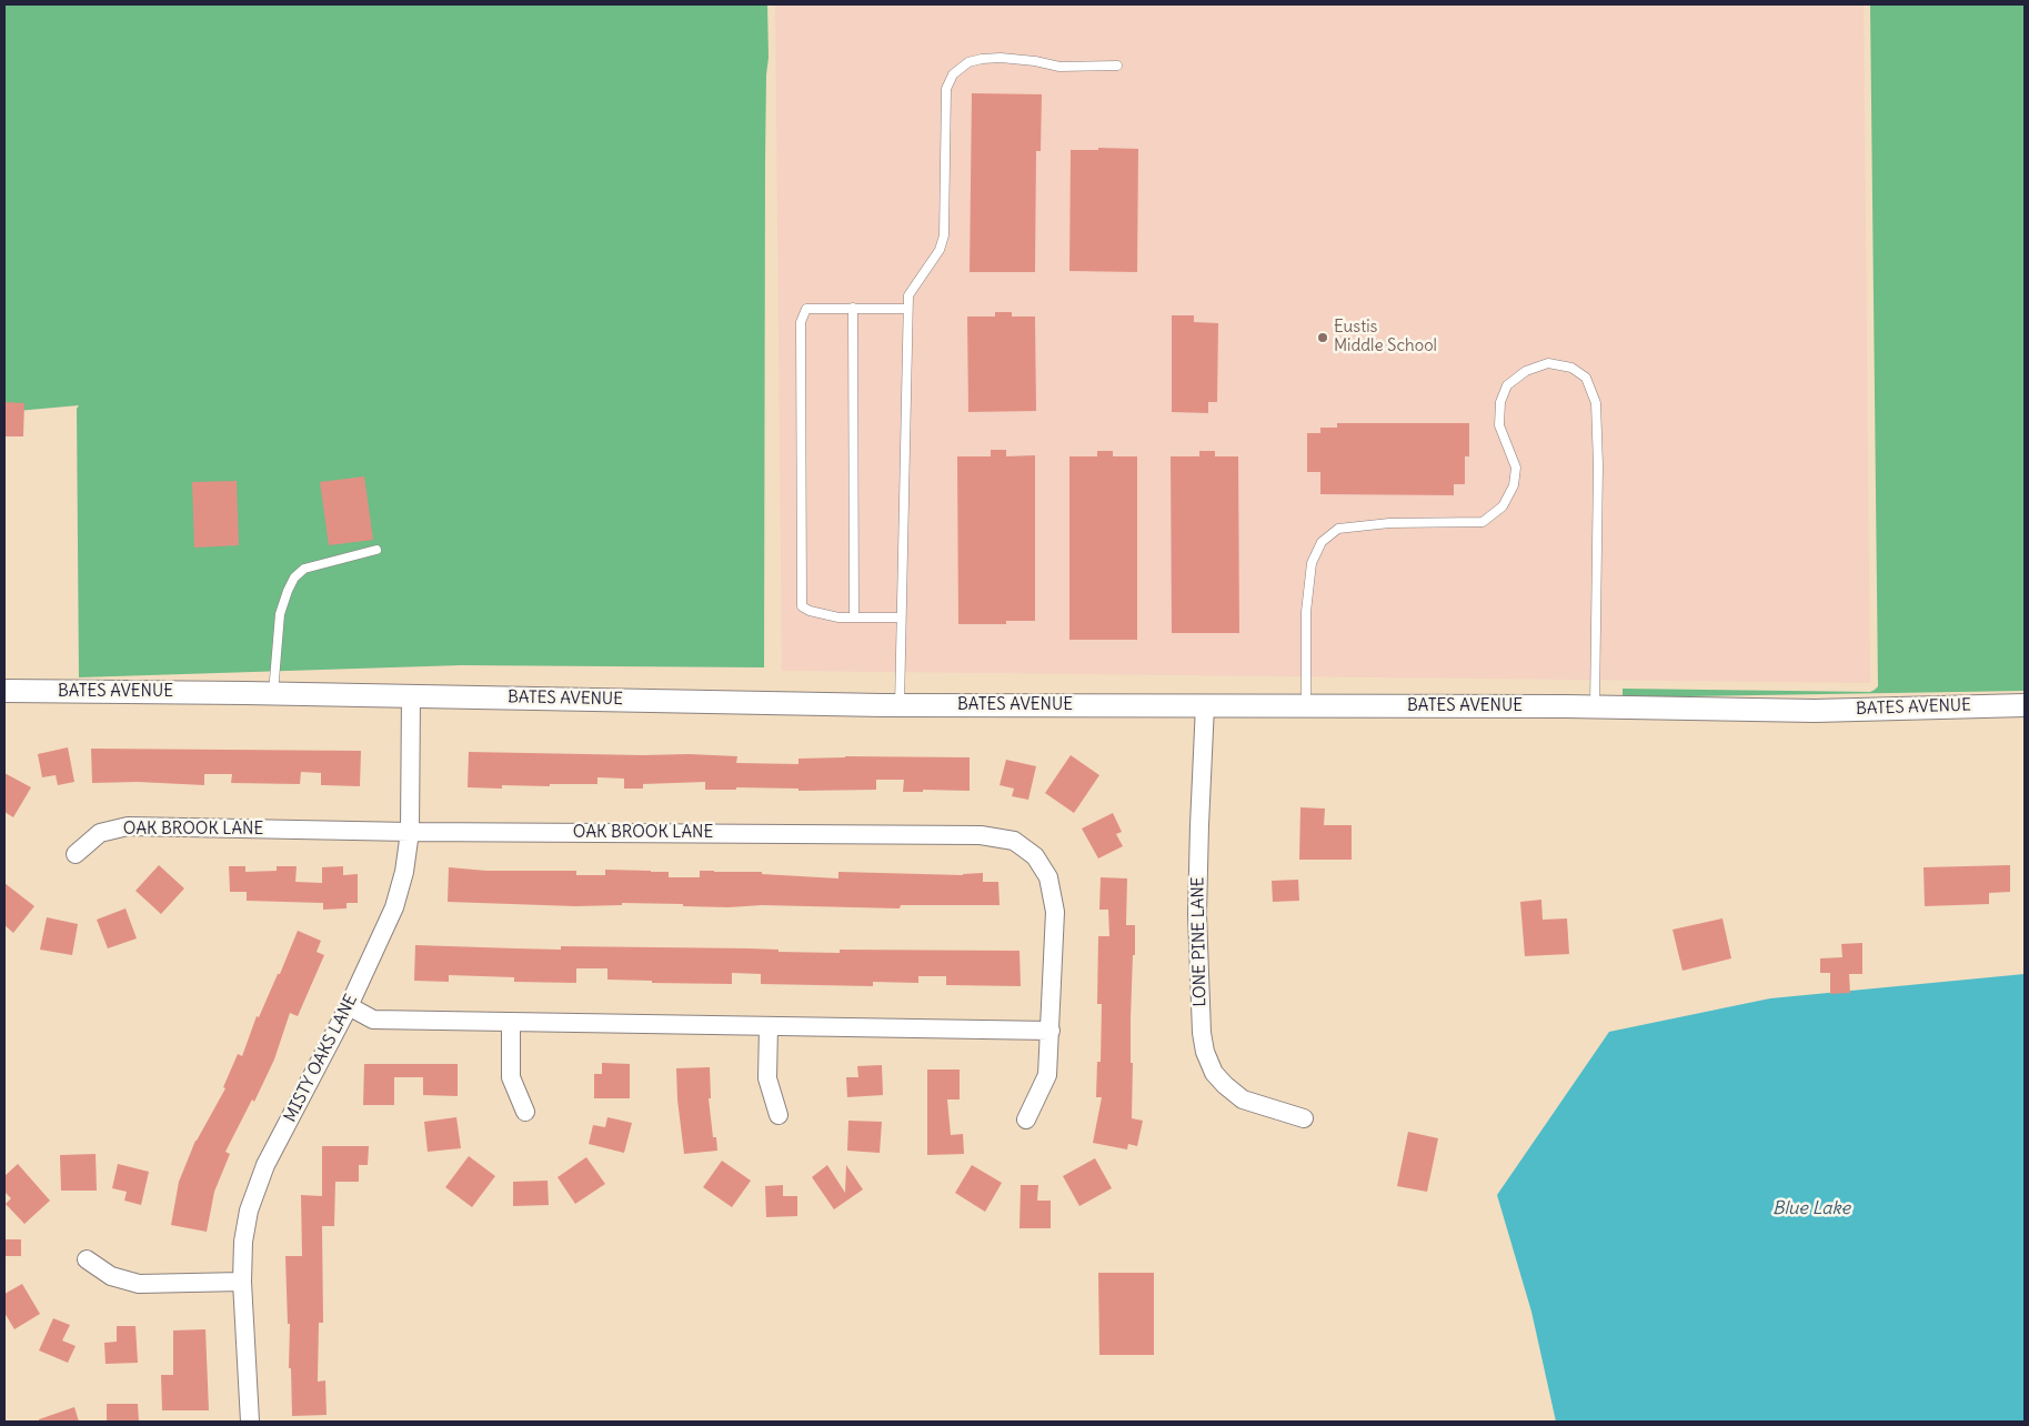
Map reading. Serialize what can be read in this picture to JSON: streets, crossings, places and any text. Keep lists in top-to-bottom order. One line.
{"streets":{"street":["BATES AVENUE","OAK BROOK LANE","LONE PINE LANE","MISTY OAKS LANE"]},"crossings":[["BATES AVENUE","LONE PINE LANE"],["BATES AVENUE","MISTY OAKS LANE"],["OAK BROOK LANE","MISTY OAKS LANE"]],"water":["Blue Lake"],"places":["Eustis Middle School"]}
